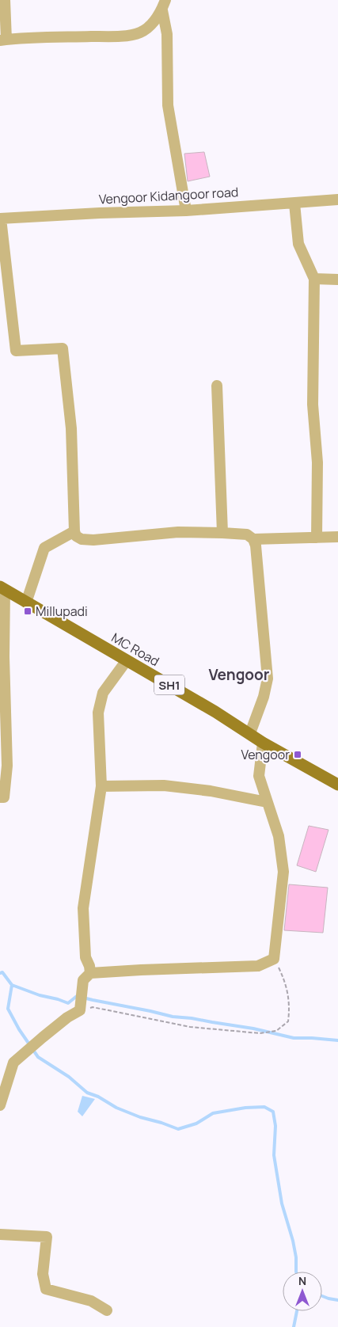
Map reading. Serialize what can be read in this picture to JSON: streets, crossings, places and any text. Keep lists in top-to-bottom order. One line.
{"streets":{"main road":["MC Road","SH1"],"street":["Vengoor Kidangoor road"]},"districts":["Vengoor"],"places":{"transit":["Millupadi","Vengoor"]},"north":"top"}
